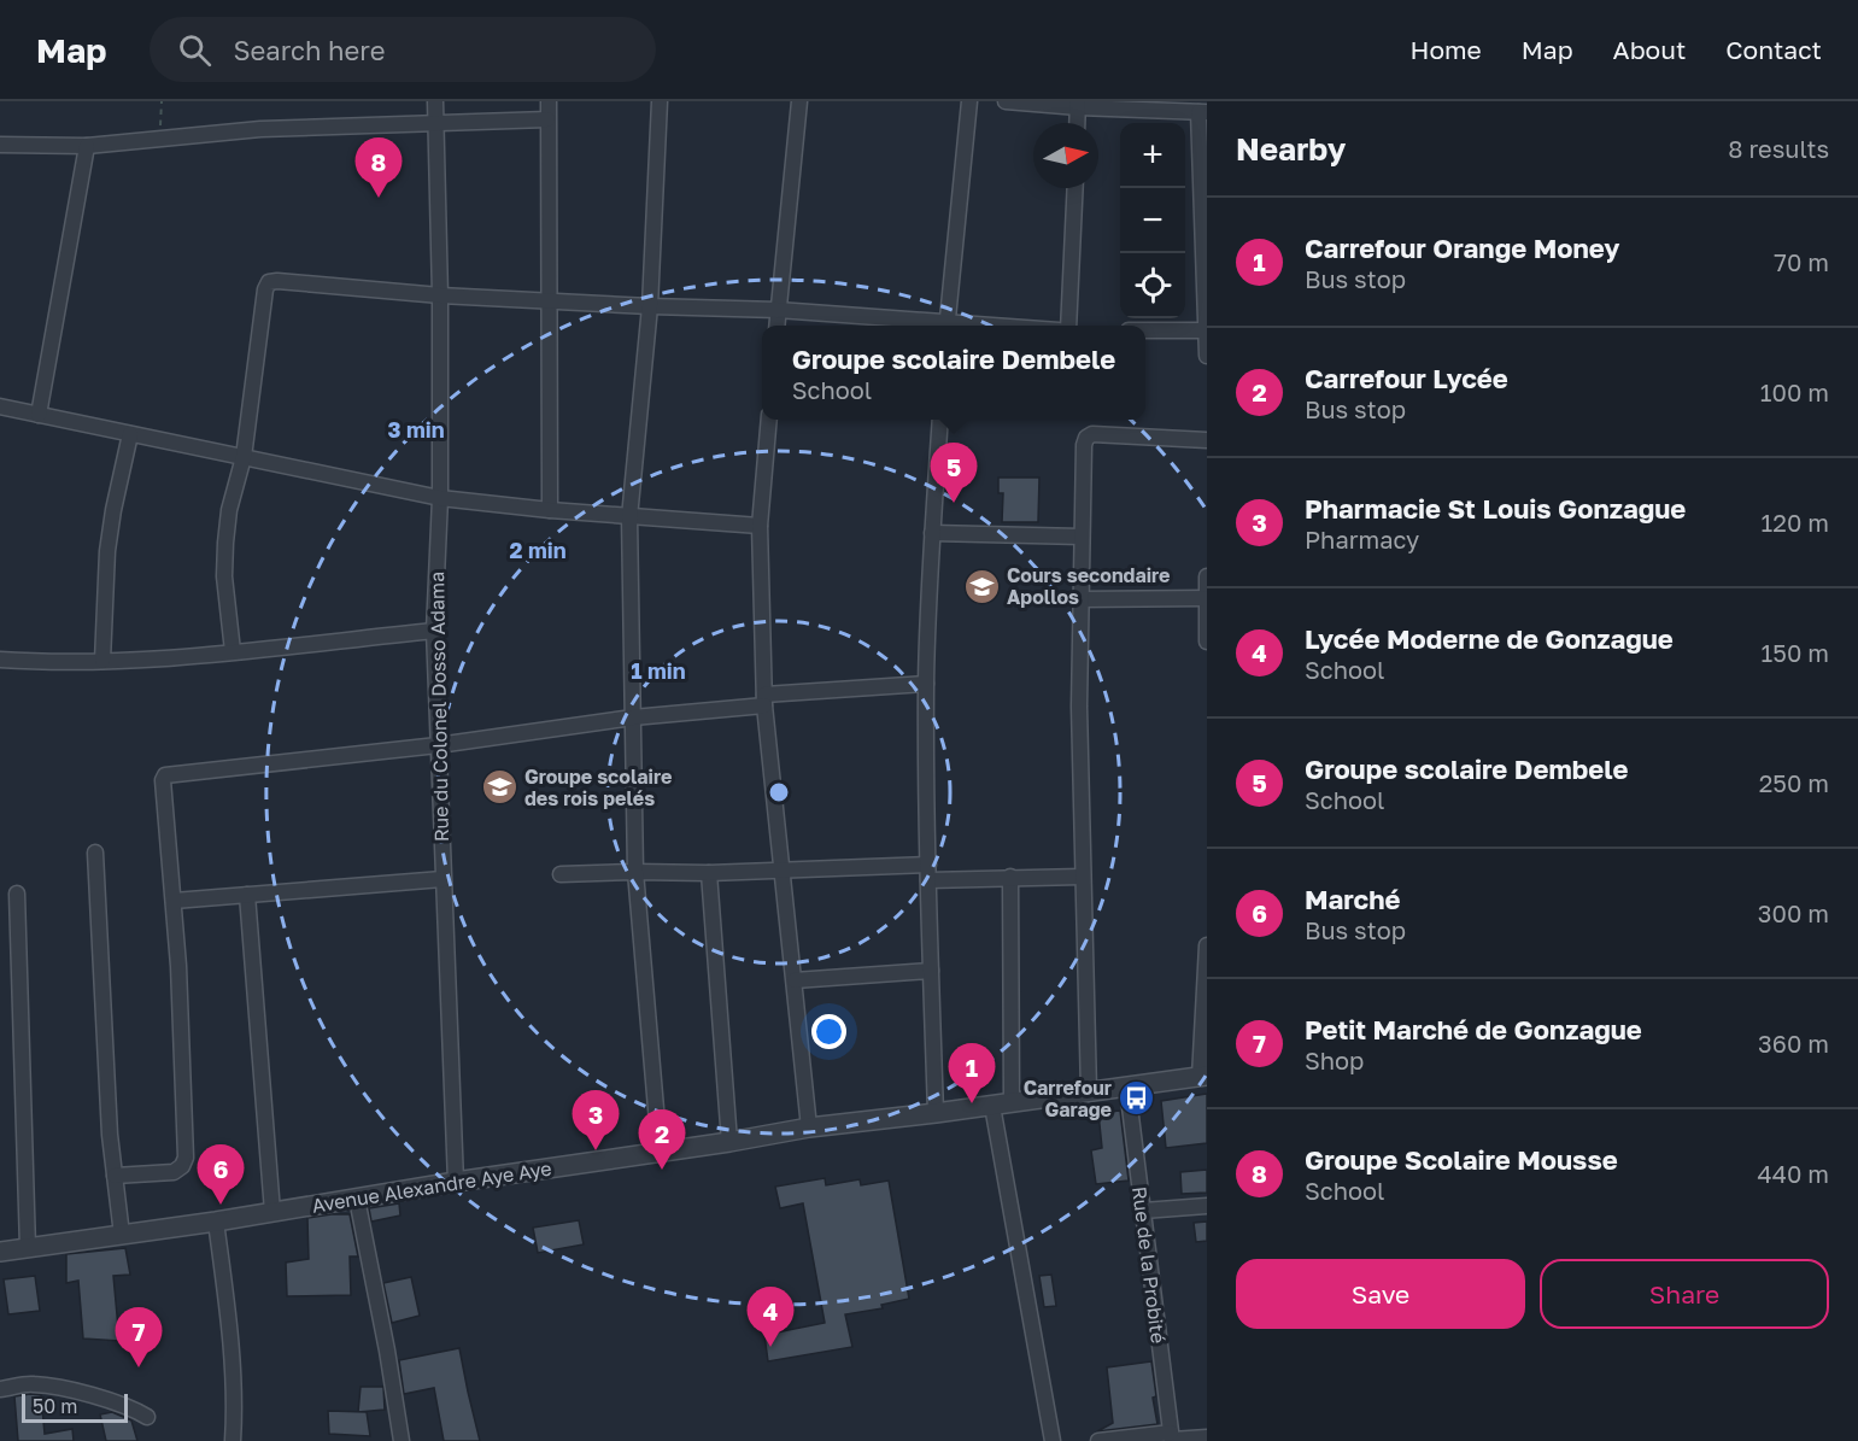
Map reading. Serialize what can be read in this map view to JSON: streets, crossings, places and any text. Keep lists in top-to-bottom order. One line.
{"streets":{"street":["Rue du Colonel Dosso Adama","Avenue Alexandre Aye Aye","Rue de la Probité"]},"crossings":[["Rue du Colonel Dosso Adama","Avenue Alexandre Aye Aye"],["Avenue Alexandre Aye Aye","Rue de la Probité"]],"places":{"school or university":["Cours secondaire Apollos","Groupe scolaire des rois pelés"],"bus stop":["Carrefour Garage"]},"scale_bar":"50 m","north":"right","page":{"header":"Map","search":"Search here","nav":["Home","Map","About","Contact"],"heading":["Nearby","8 results"],"map_buttons":["+","−"],"pins":["8","5","1","3","2","6","4","7"],"list":[{"mark":"1","name":"Carrefour Orange Money","note":"Bus stop","value":"70 m"},{"mark":"2","name":"Carrefour Lycée","note":"Bus stop","value":"100 m"},{"mark":"3","name":"Pharmacie St Louis Gonzague","note":"Pharmacy","value":"120 m"},{"mark":"4","name":"Lycée Moderne de Gonzague","note":"School","value":"150 m"},{"mark":"5","name":"Groupe scolaire Dembele","note":"School","value":"250 m"},{"mark":"6","name":"Marché","note":"Bus stop","value":"300 m"},{"mark":"7","name":"Petit Marché de Gonzague","note":"Shop","value":"360 m"},{"mark":"8","name":"Groupe Scolaire Mousse","note":"School","value":"440 m"}],"popup":["Groupe scolaire Dembele","School"],"buttons":["Save","Share"],"scale":"50 m"},"rings":["3 min","2 min","1 min"]}
